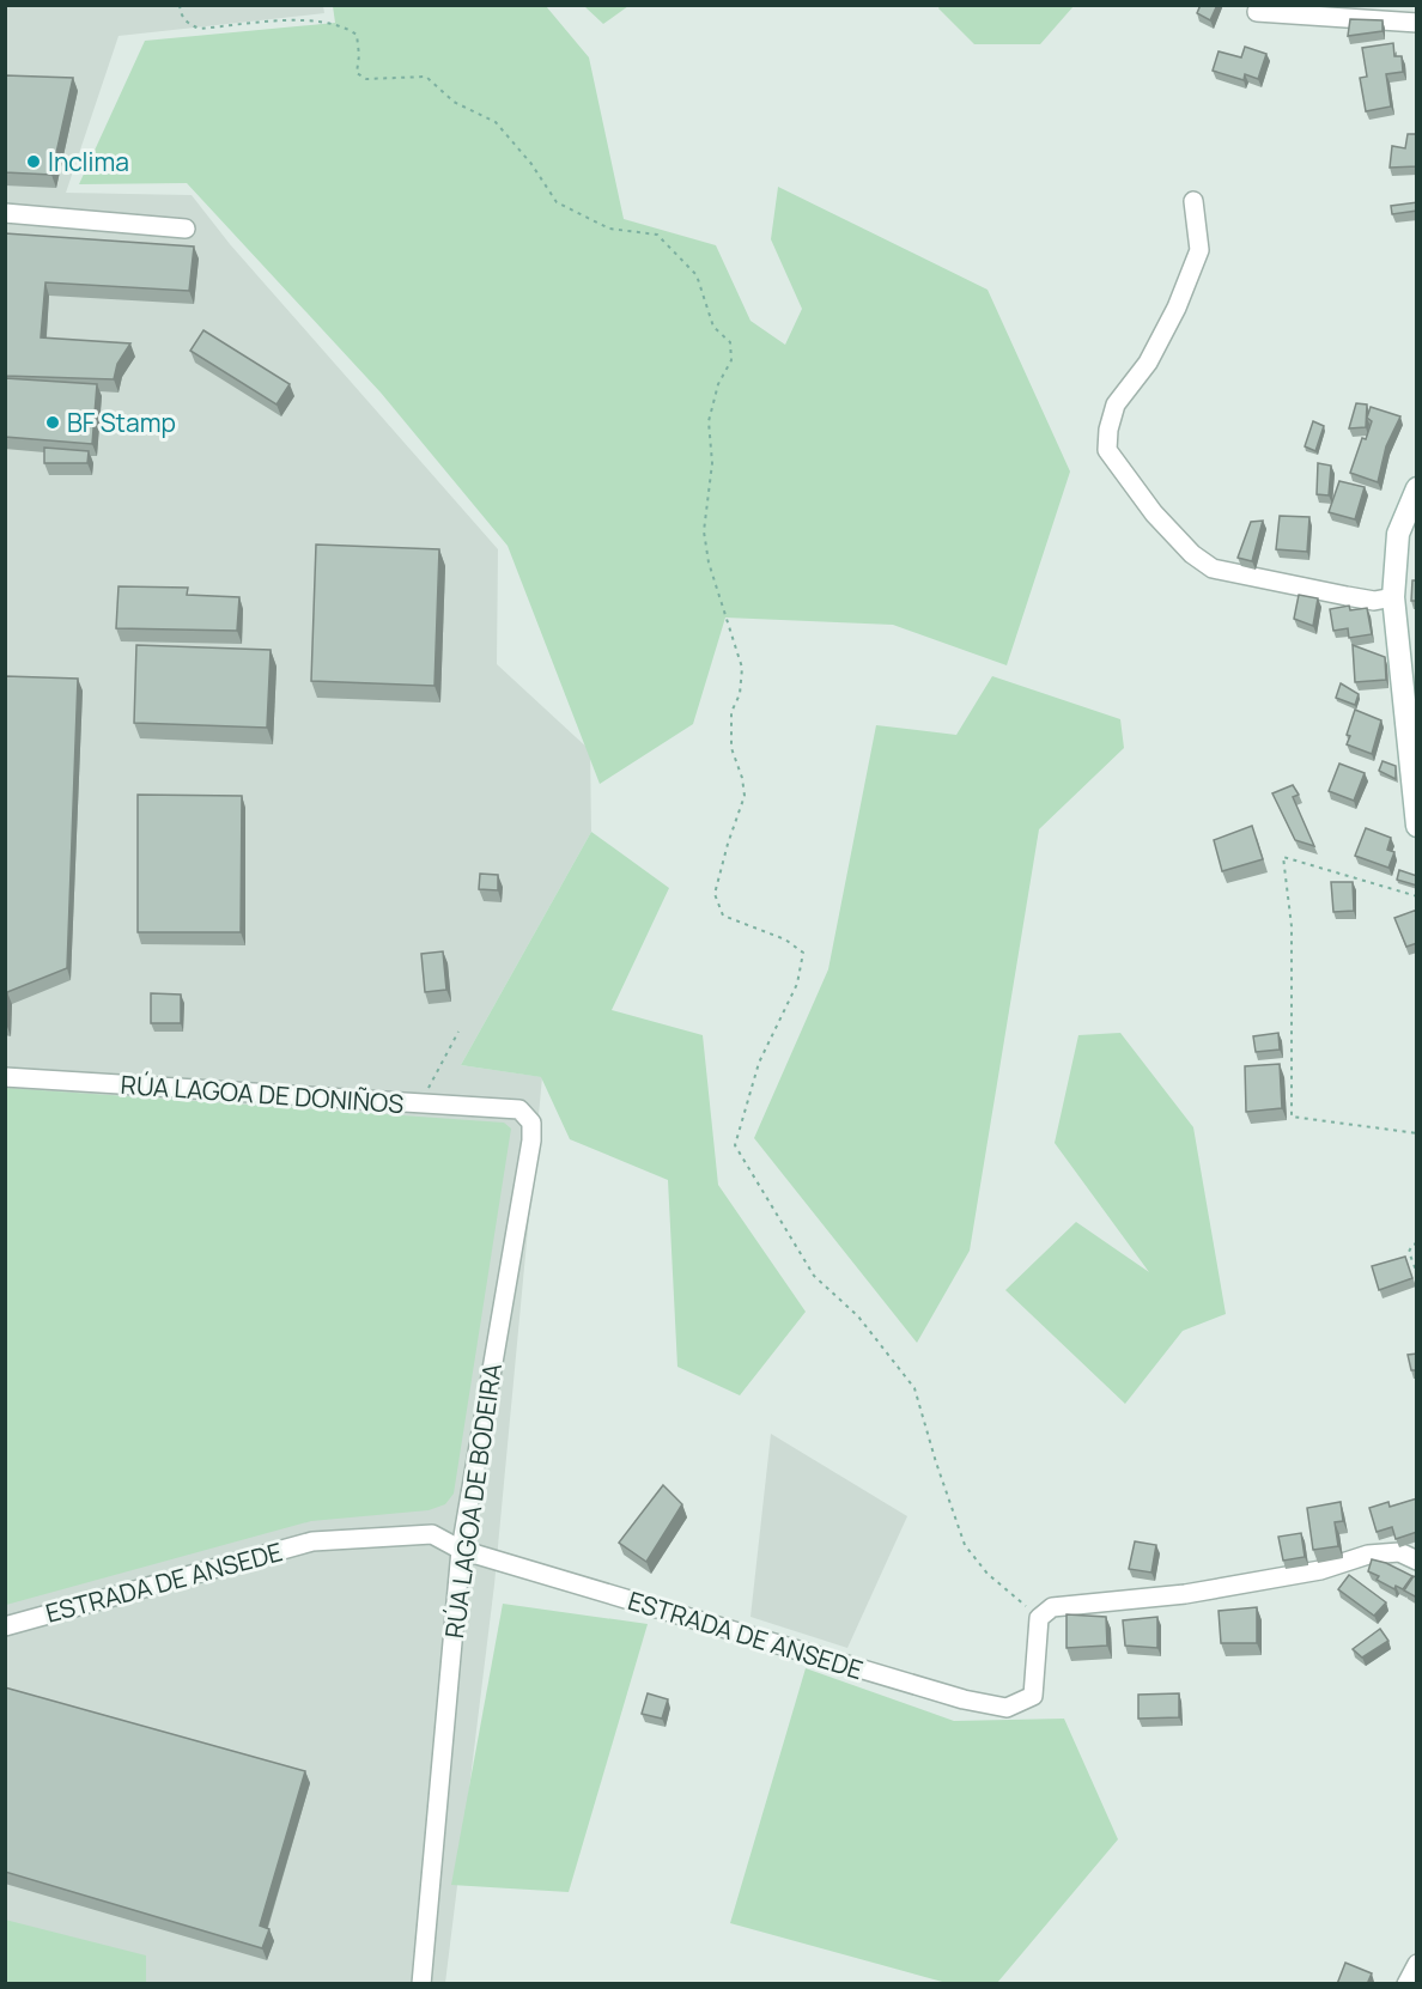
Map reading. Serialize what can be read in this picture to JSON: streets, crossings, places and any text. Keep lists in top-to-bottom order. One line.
{"streets":{"street":["RÚA LAGOA DE DONIÑOS","RÚA LAGOA DE BODEIRA","ESTRADA DE ANSEDE"]},"crossings":[["RÚA LAGOA DE DONIÑOS","RÚA LAGOA DE BODEIRA"],["RÚA LAGOA DE BODEIRA","ESTRADA DE ANSEDE"]],"places":["Inclima","BF Stamp"]}
